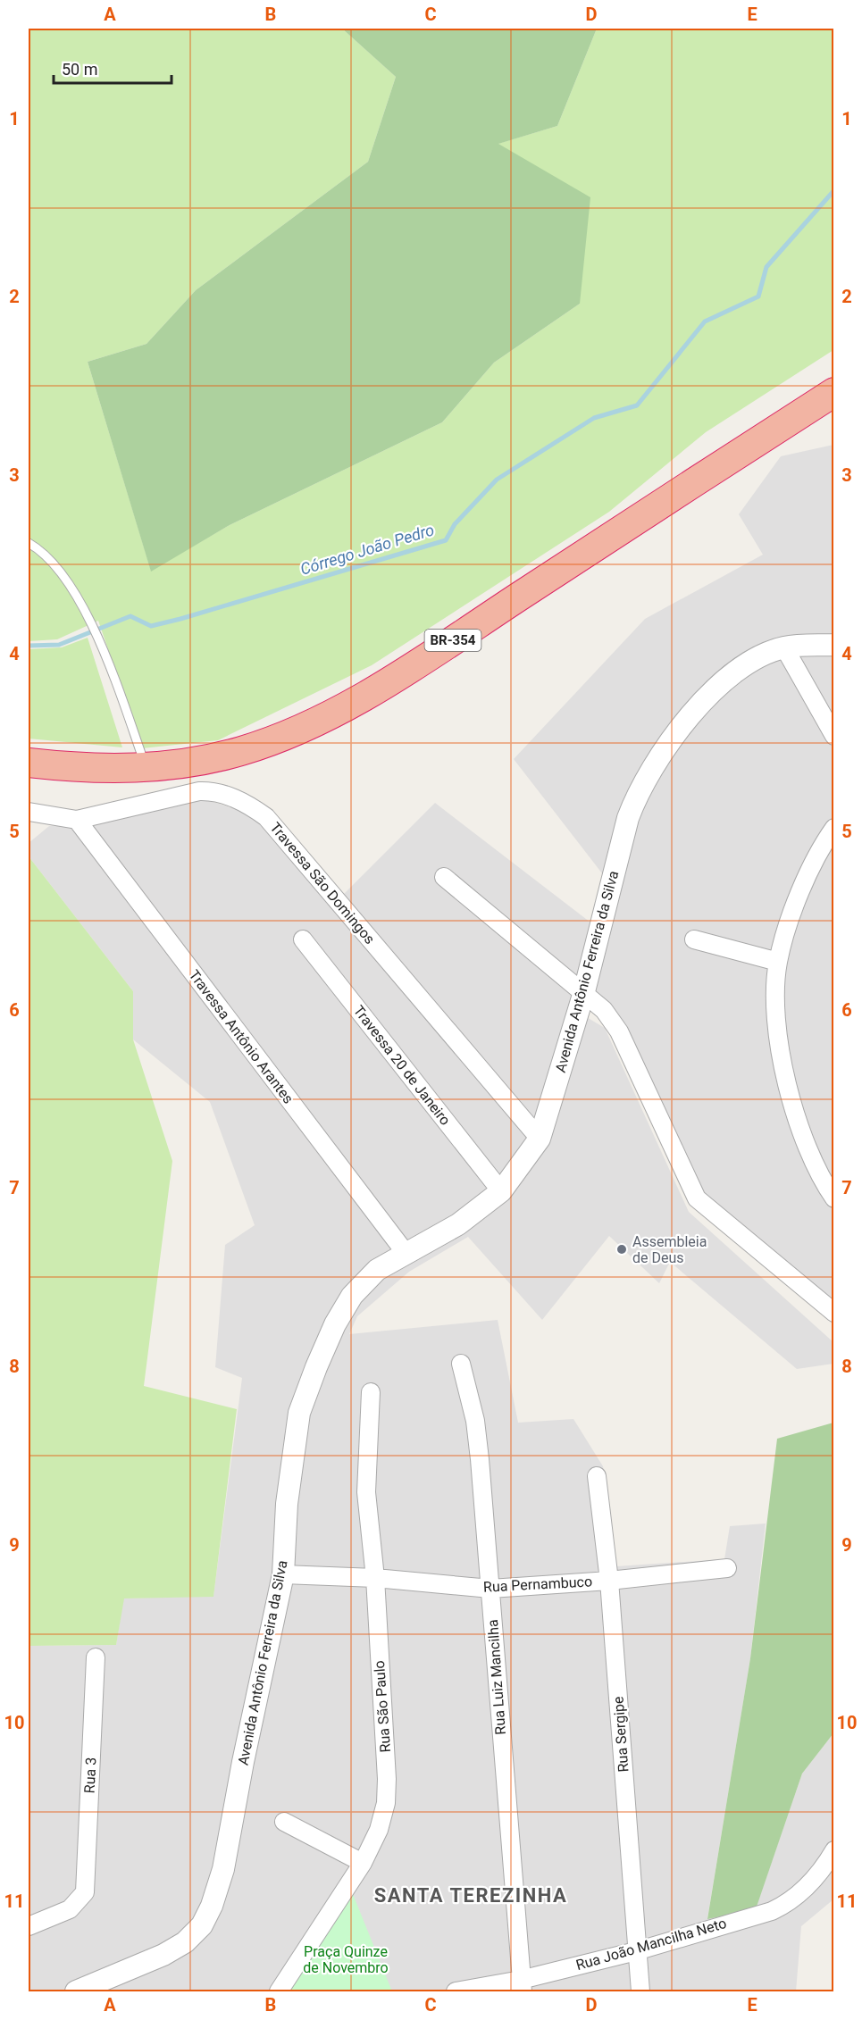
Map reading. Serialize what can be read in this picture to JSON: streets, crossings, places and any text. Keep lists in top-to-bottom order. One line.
{"streets":{"highway":["BR-354"],"street":["Travessa São Domingos","Avenida Antônio Ferreira da Silva","Travessa Antônio Arantes","Travessa 20 de Janeiro","Rua Pernambuco","Rua Luiz Mancilha","Rua São Paulo","Rua Sergipe","Rua 3","Rua João Mancilha Neto"]},"crossings":[["Travessa São Domingos","Avenida Antônio Ferreira da Silva"],["Travessa São Domingos","Travessa Antônio Arantes"],["Avenida Antônio Ferreira da Silva","Travessa Antônio Arantes"],["Avenida Antônio Ferreira da Silva","Travessa 20 de Janeiro"],["Avenida Antônio Ferreira da Silva","Rua Pernambuco"],["Rua Pernambuco","Rua Luiz Mancilha"],["Rua Pernambuco","Rua São Paulo"],["Rua Pernambuco","Rua Sergipe"],["Rua Luiz Mancilha","Rua João Mancilha Neto"],["Rua Sergipe","Rua João Mancilha Neto"]],"districts":["SANTA TEREZINHA"],"water":["Córrego João Pedro"],"parks":["Praça Quinze de Novembro"],"places":["Assembleia de Deus"],"scale_bar":"50 m","grid":{"columns":["A","B","C","D","E"],"rows":["1","2","3","4","5","6","7","8","9","10","11"]}}
